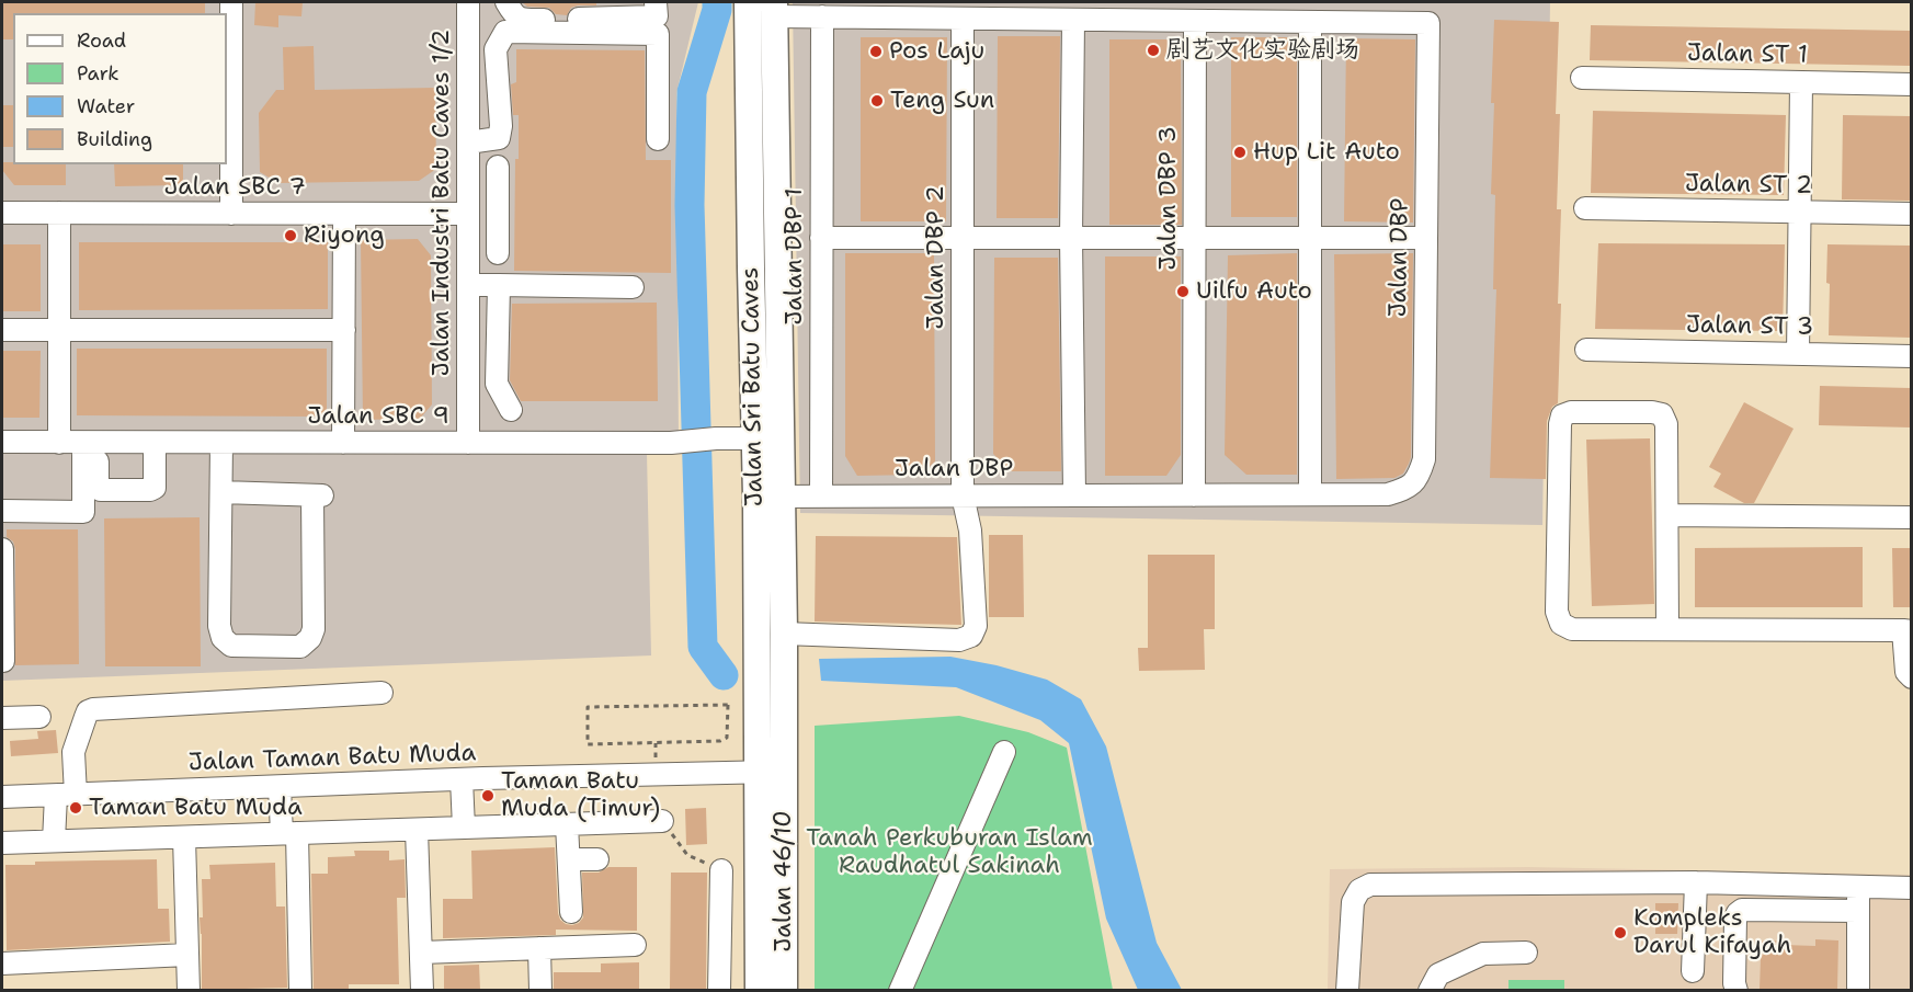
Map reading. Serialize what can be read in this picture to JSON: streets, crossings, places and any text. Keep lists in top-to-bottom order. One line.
{"streets":{"main road":["Jalan Sri Batu Caves","Jalan 46/10"],"street":["Jalan ST 1","Jalan ST 2","Jalan SBC 7","Jalan DBP 3","Jalan Industri Batu Caves 1/2","Jalan DBP 1","Jalan DBP 2","Jalan DBP","Jalan ST 3","Jalan SBC 9","Jalan Taman Batu Muda"]},"crossings":[["Jalan SBC 7","Jalan Industri Batu Caves 1/2"],["Jalan DBP 3","Jalan DBP"],["Jalan Industri Batu Caves 1/2","Jalan SBC 9"],["Jalan DBP 1","Jalan DBP"],["Jalan DBP 2","Jalan DBP"],["Jalan DBP 2","Jalan Sri Batu Caves"],["Jalan DBP","Jalan Sri Batu Caves"],["Jalan Sri Batu Caves","Jalan SBC 9"],["Jalan Sri Batu Caves","Jalan Taman Batu Muda"],["Jalan Sri Batu Caves","Jalan 46/10"],["Jalan Taman Batu Muda","Jalan 46/10"]],"parks":["Tanah Perkuburan Islam Raudhatul Sakinah"],"places":["剧艺文化实验剧场","Pos Laju","Teng Sun","Hup Lit Auto","Riyong","Uilfu Auto","Taman Batu Muda (Timur)","Taman Batu Muda","Kompleks Darul Kifayah"],"legend":["Road","Park","Water","Building"]}
